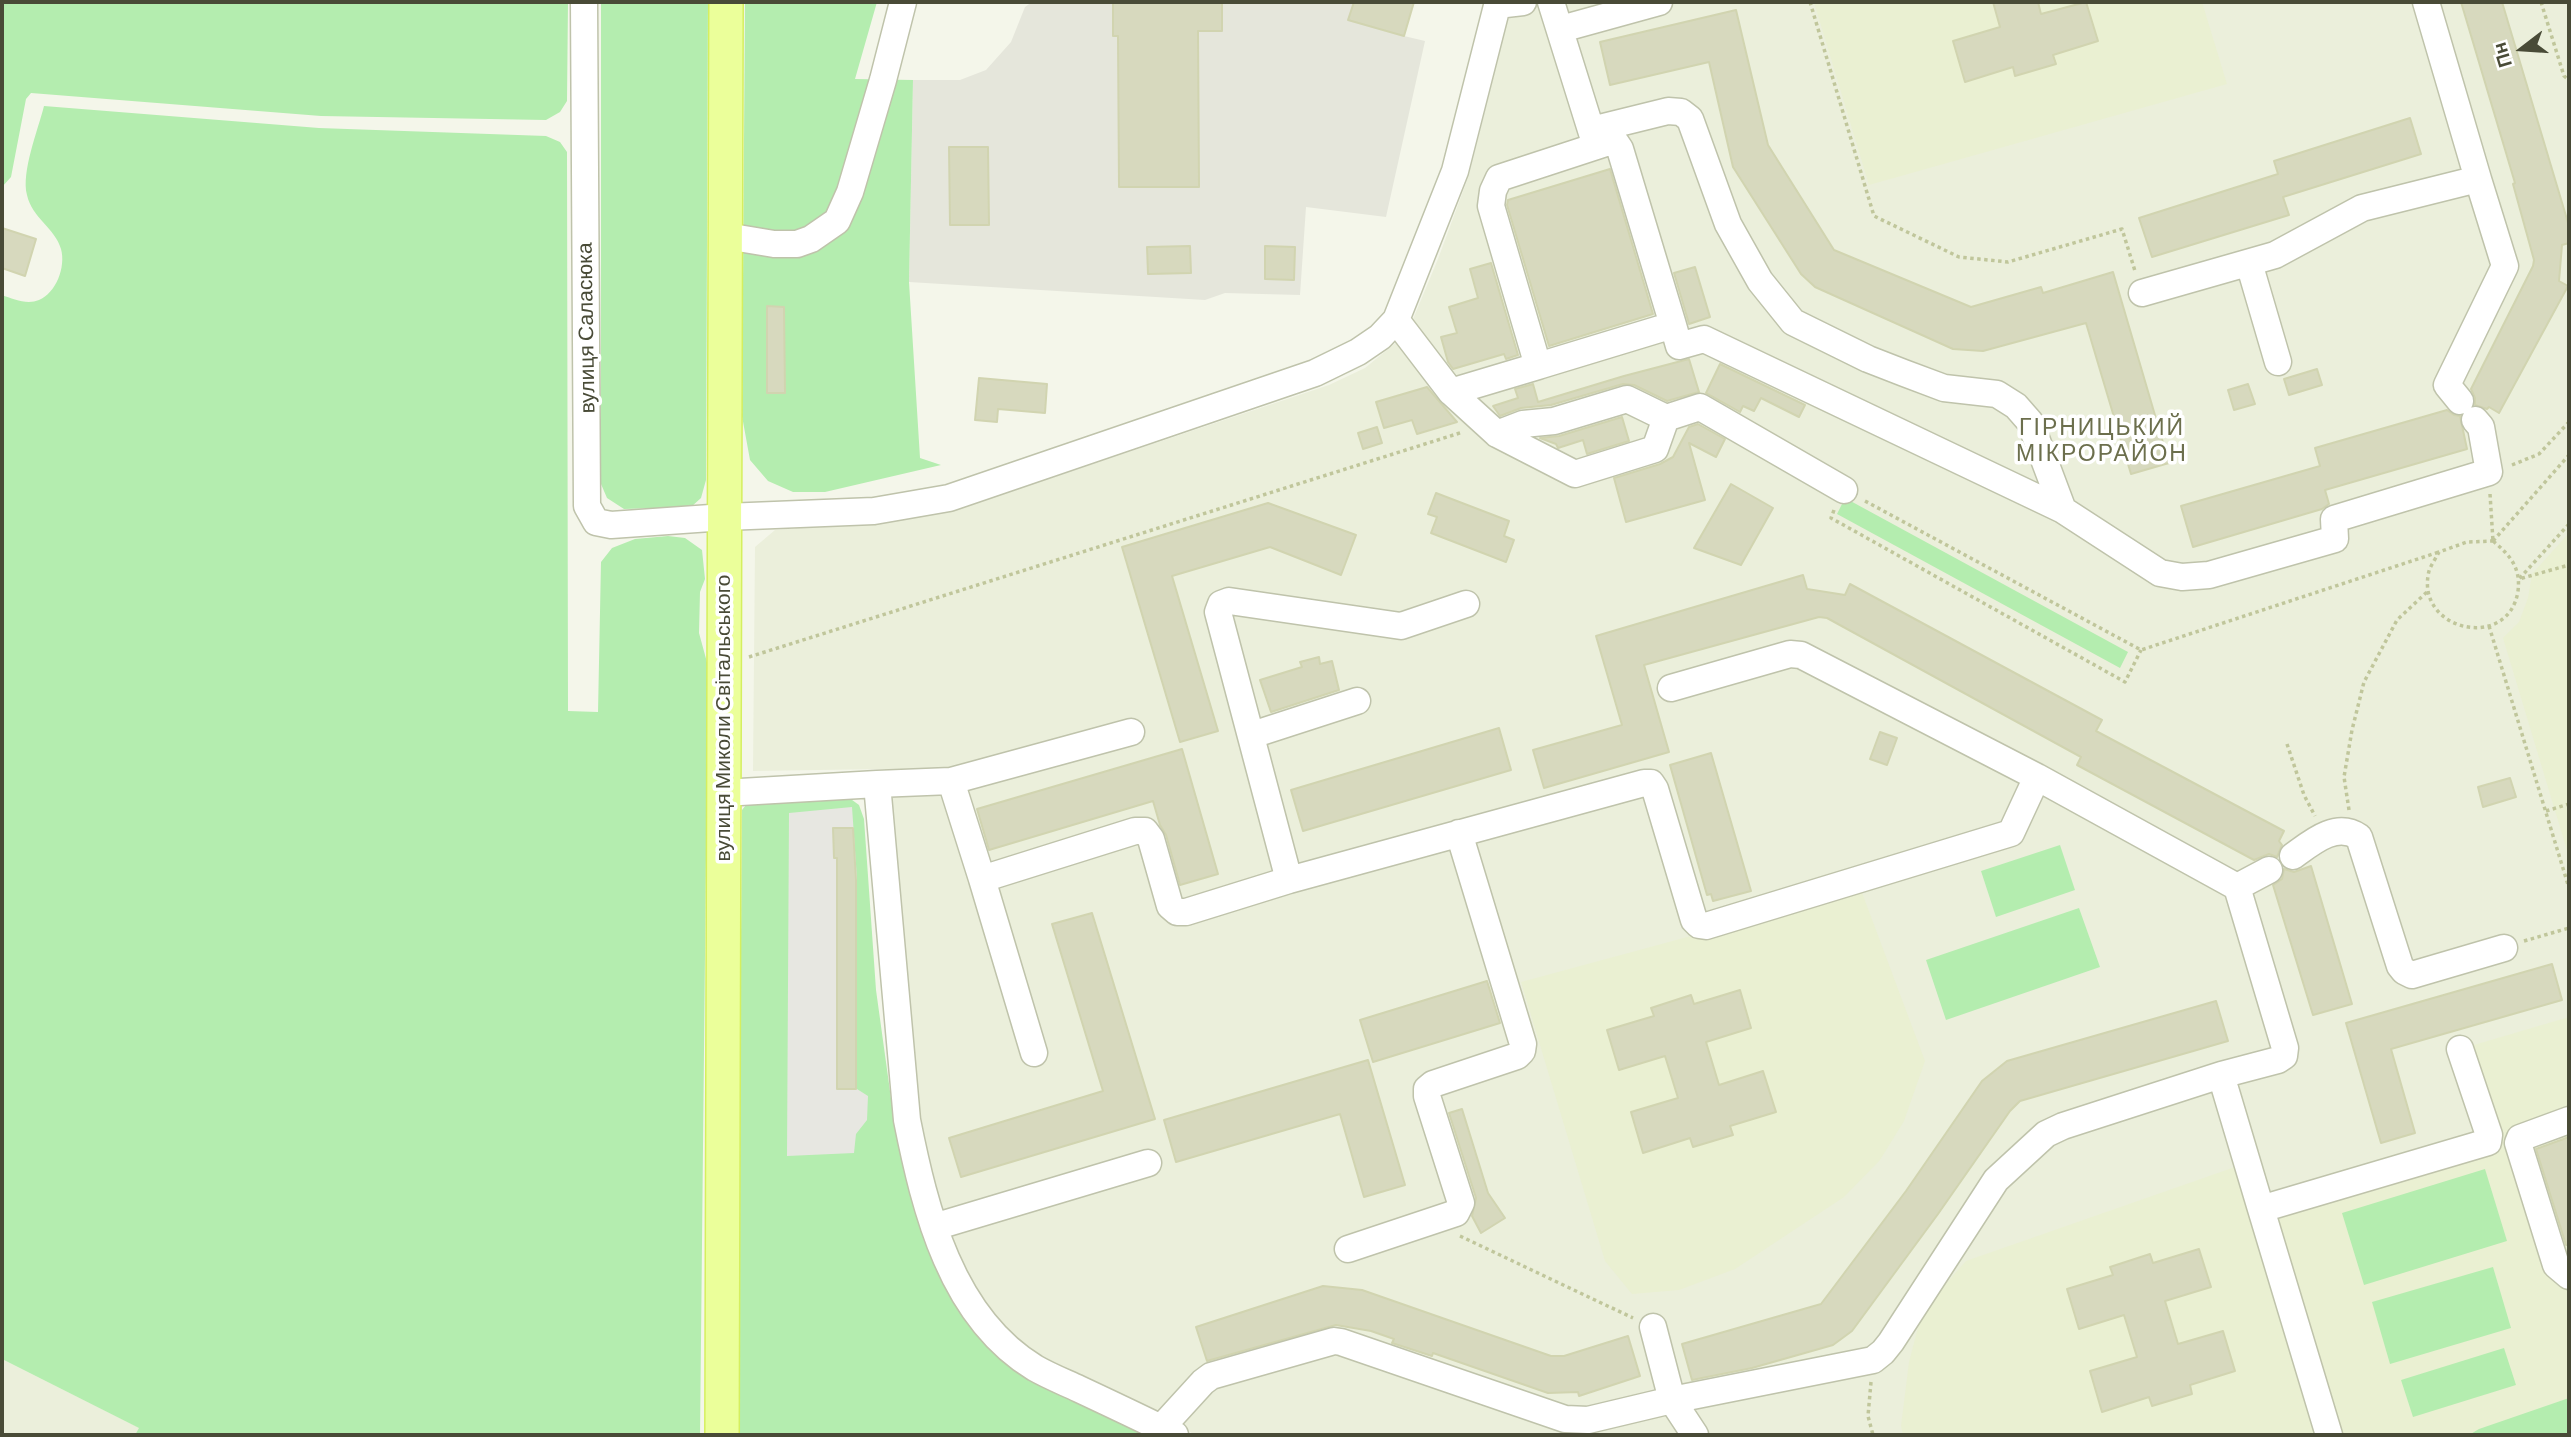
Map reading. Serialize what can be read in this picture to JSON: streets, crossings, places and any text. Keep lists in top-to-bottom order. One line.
{"streets":{"main road":["вулиця Миколи Світальського"],"street":["вулиця Саласюка"]},"crossings":[["вулиця Саласюка","вулиця Миколи Світальського"]],"districts":["ГІРНИЦЬКИЙ МІКРОРАЙОН"],"north":"left"}
